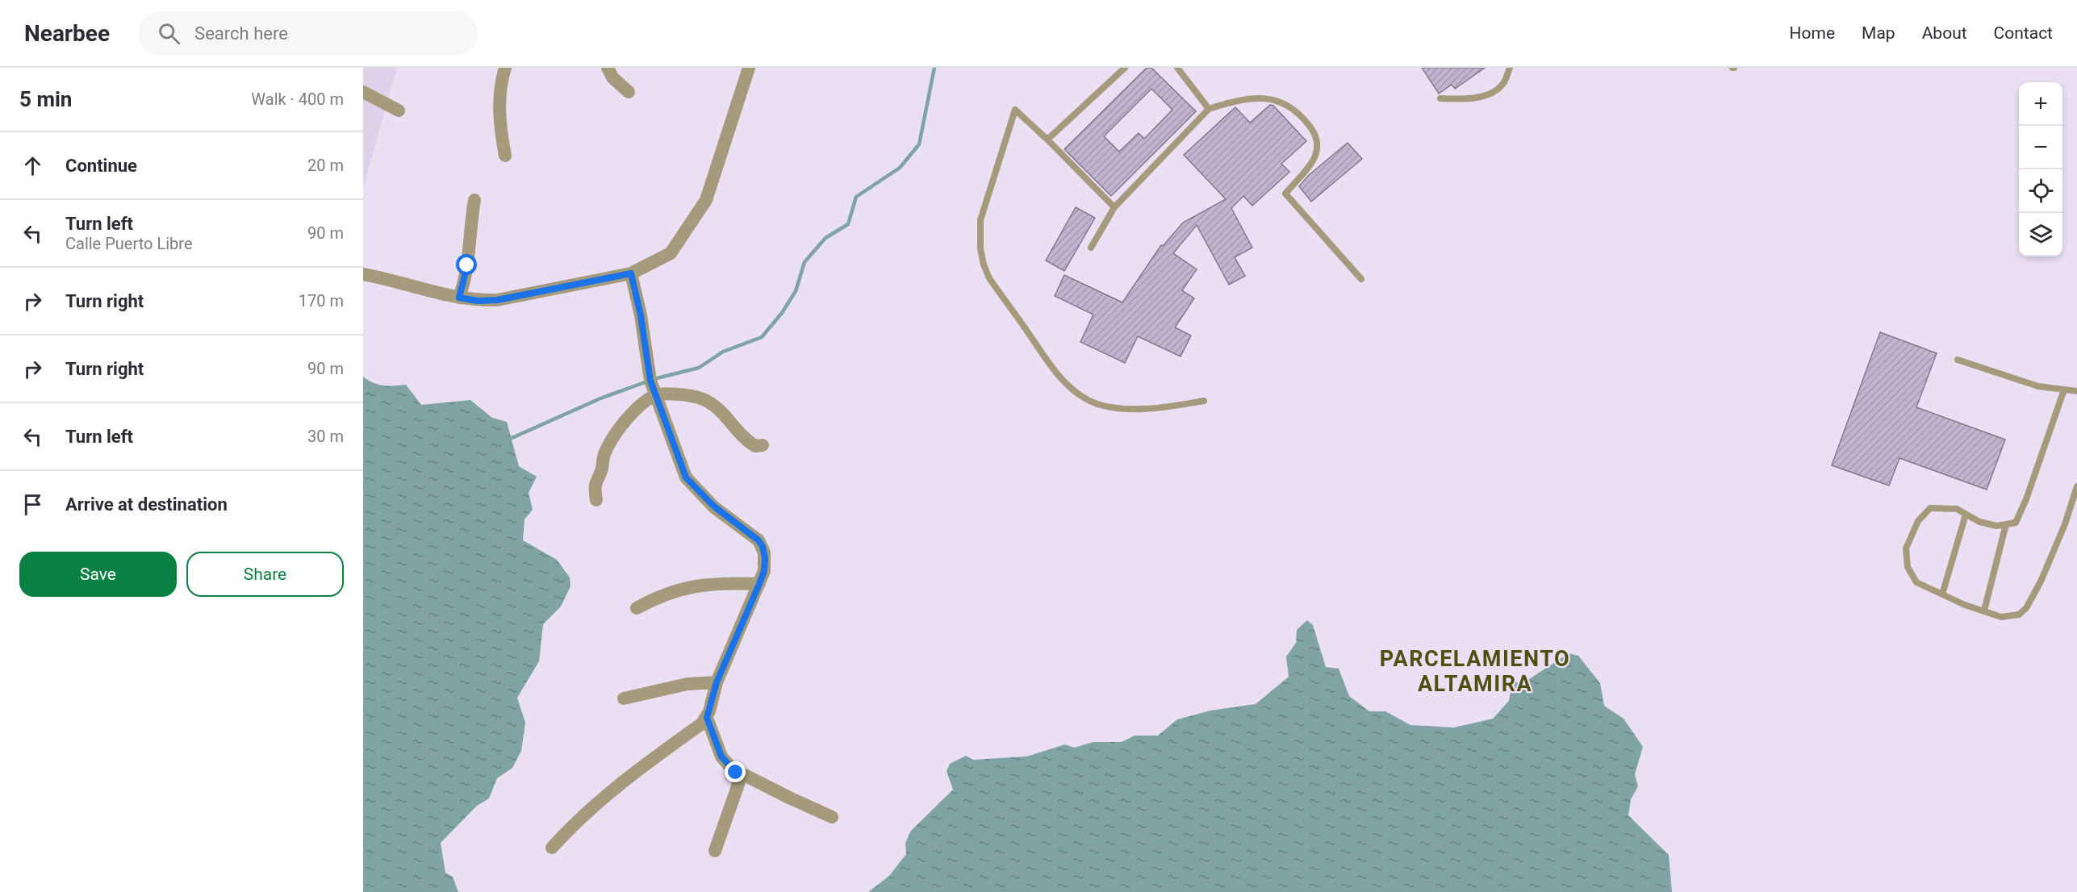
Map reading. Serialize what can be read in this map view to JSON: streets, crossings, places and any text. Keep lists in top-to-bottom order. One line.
{"districts":["PARCELAMIENTO ALTAMIRA"],"page":{"header":"Nearbee","search":"Search here","nav":["Home","Map","About","Contact"],"heading":["5 min","Walk · 400 m"],"map_buttons":["+","−"],"list":[["Continue","20 m"],["Turn left","Calle Puerto Libre","90 m"],["Turn right","170 m"],["Turn right","90 m"],["Turn left","30 m"],"Arrive at destination"],"buttons":["Save","Share"]}}
